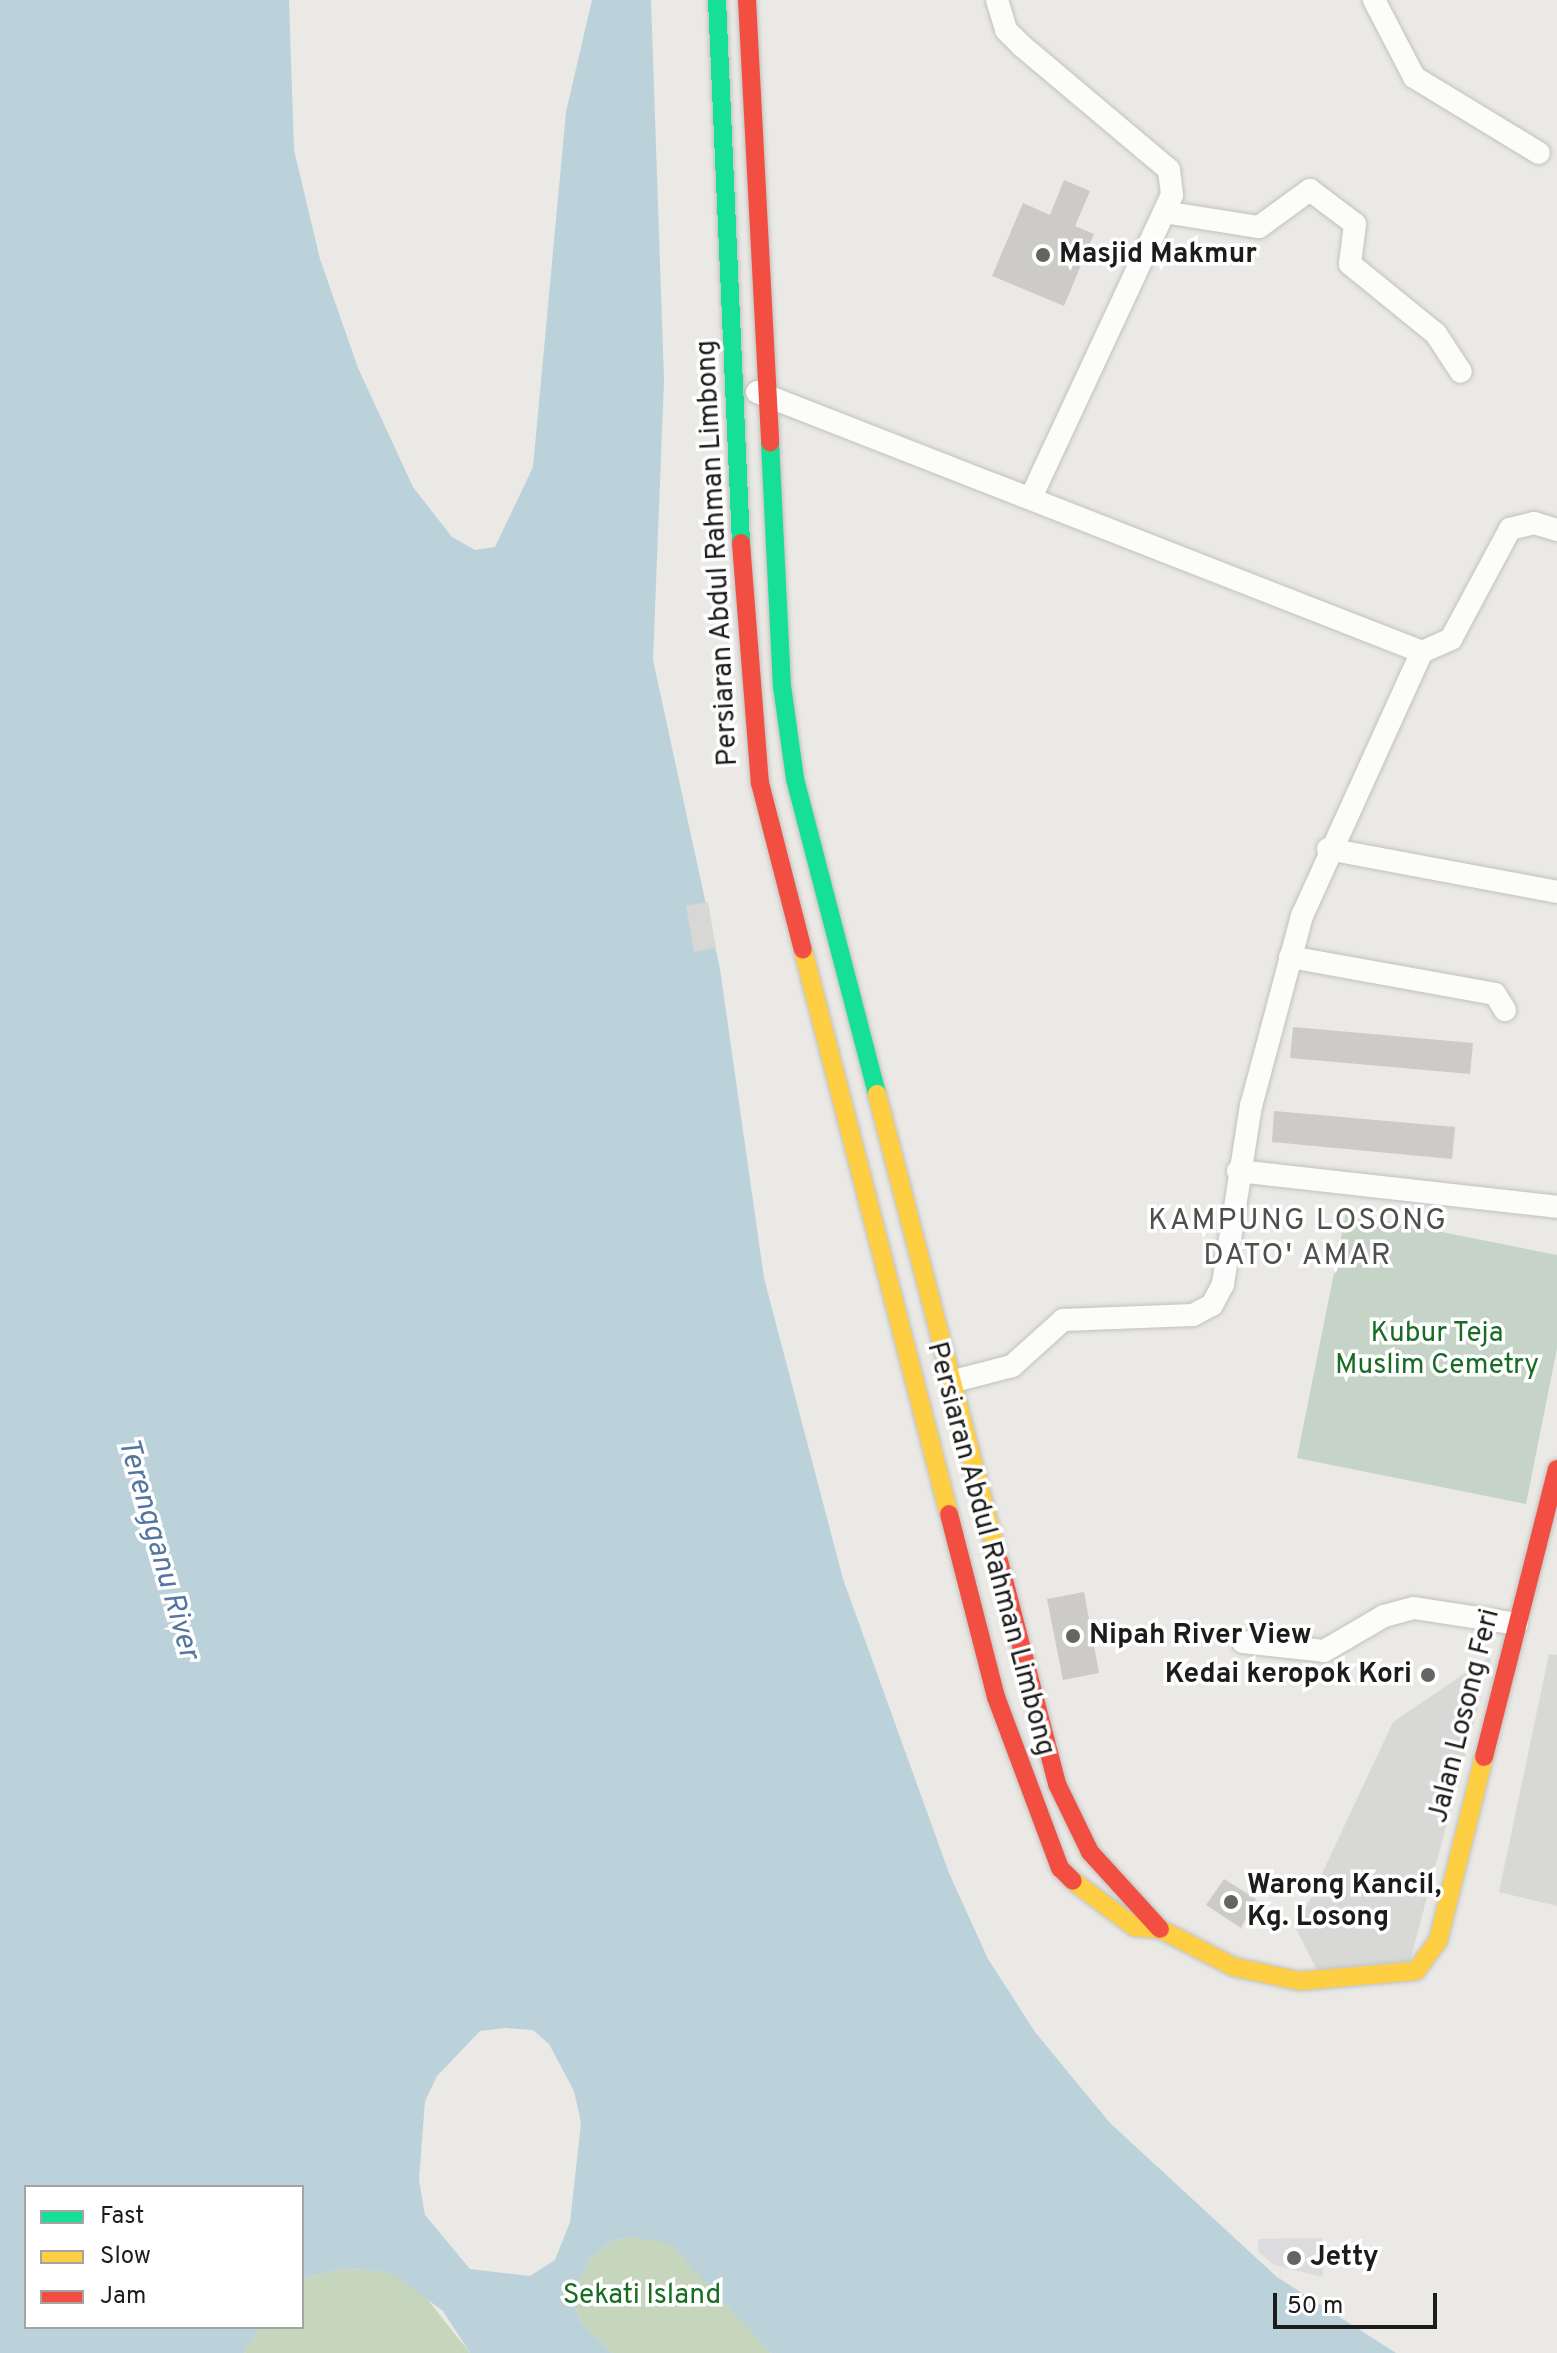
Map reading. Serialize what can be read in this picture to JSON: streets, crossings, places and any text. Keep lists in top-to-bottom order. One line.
{"streets":{"street":["Persiaran Abdul Rahman Limbong","Jalan Losong Feri"]},"crossings":[["Persiaran Abdul Rahman Limbong","Jalan Losong Feri"]],"districts":["KAMPUNG LOSONG DATO' AMAR"],"water":["Terengganu River"],"parks":["Kubur Teja Muslim Cemetry","Sekati Island"],"places":["Masjid Makmur","Nipah River View","Kedai keropok Kori","Warong Kancil, Kg. Losong","Jetty"],"legend":["Fast","Slow","Jam"],"scale_bar":"50 m"}
